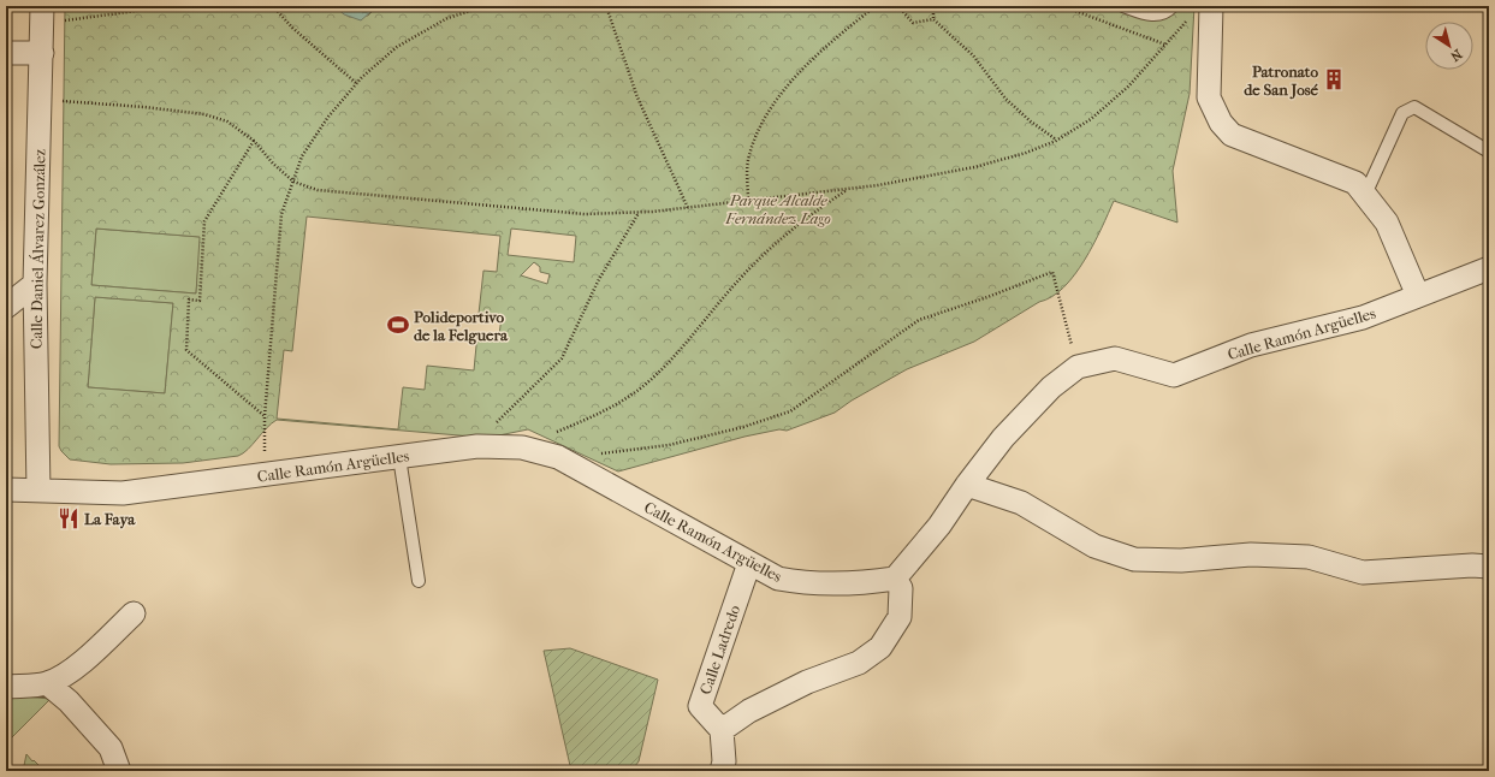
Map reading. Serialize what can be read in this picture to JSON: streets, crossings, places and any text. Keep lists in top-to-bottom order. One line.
{"streets":{"street":["Calle Daniel Álvarez González","Calle Ramón Argüelles","Calle Ladredo"]},"crossings":[["Calle Daniel Álvarez González","Calle Ramón Argüelles"],["Calle Ramón Argüelles","Calle Ladredo"]],"parks":["Parque Alcalde Fernández Lago"],"places":{"building":["Patronato de San José"],"sports":["Polideportivo de la Felguera"],"restaurant":["La Faya"]},"north":"bottom right"}
